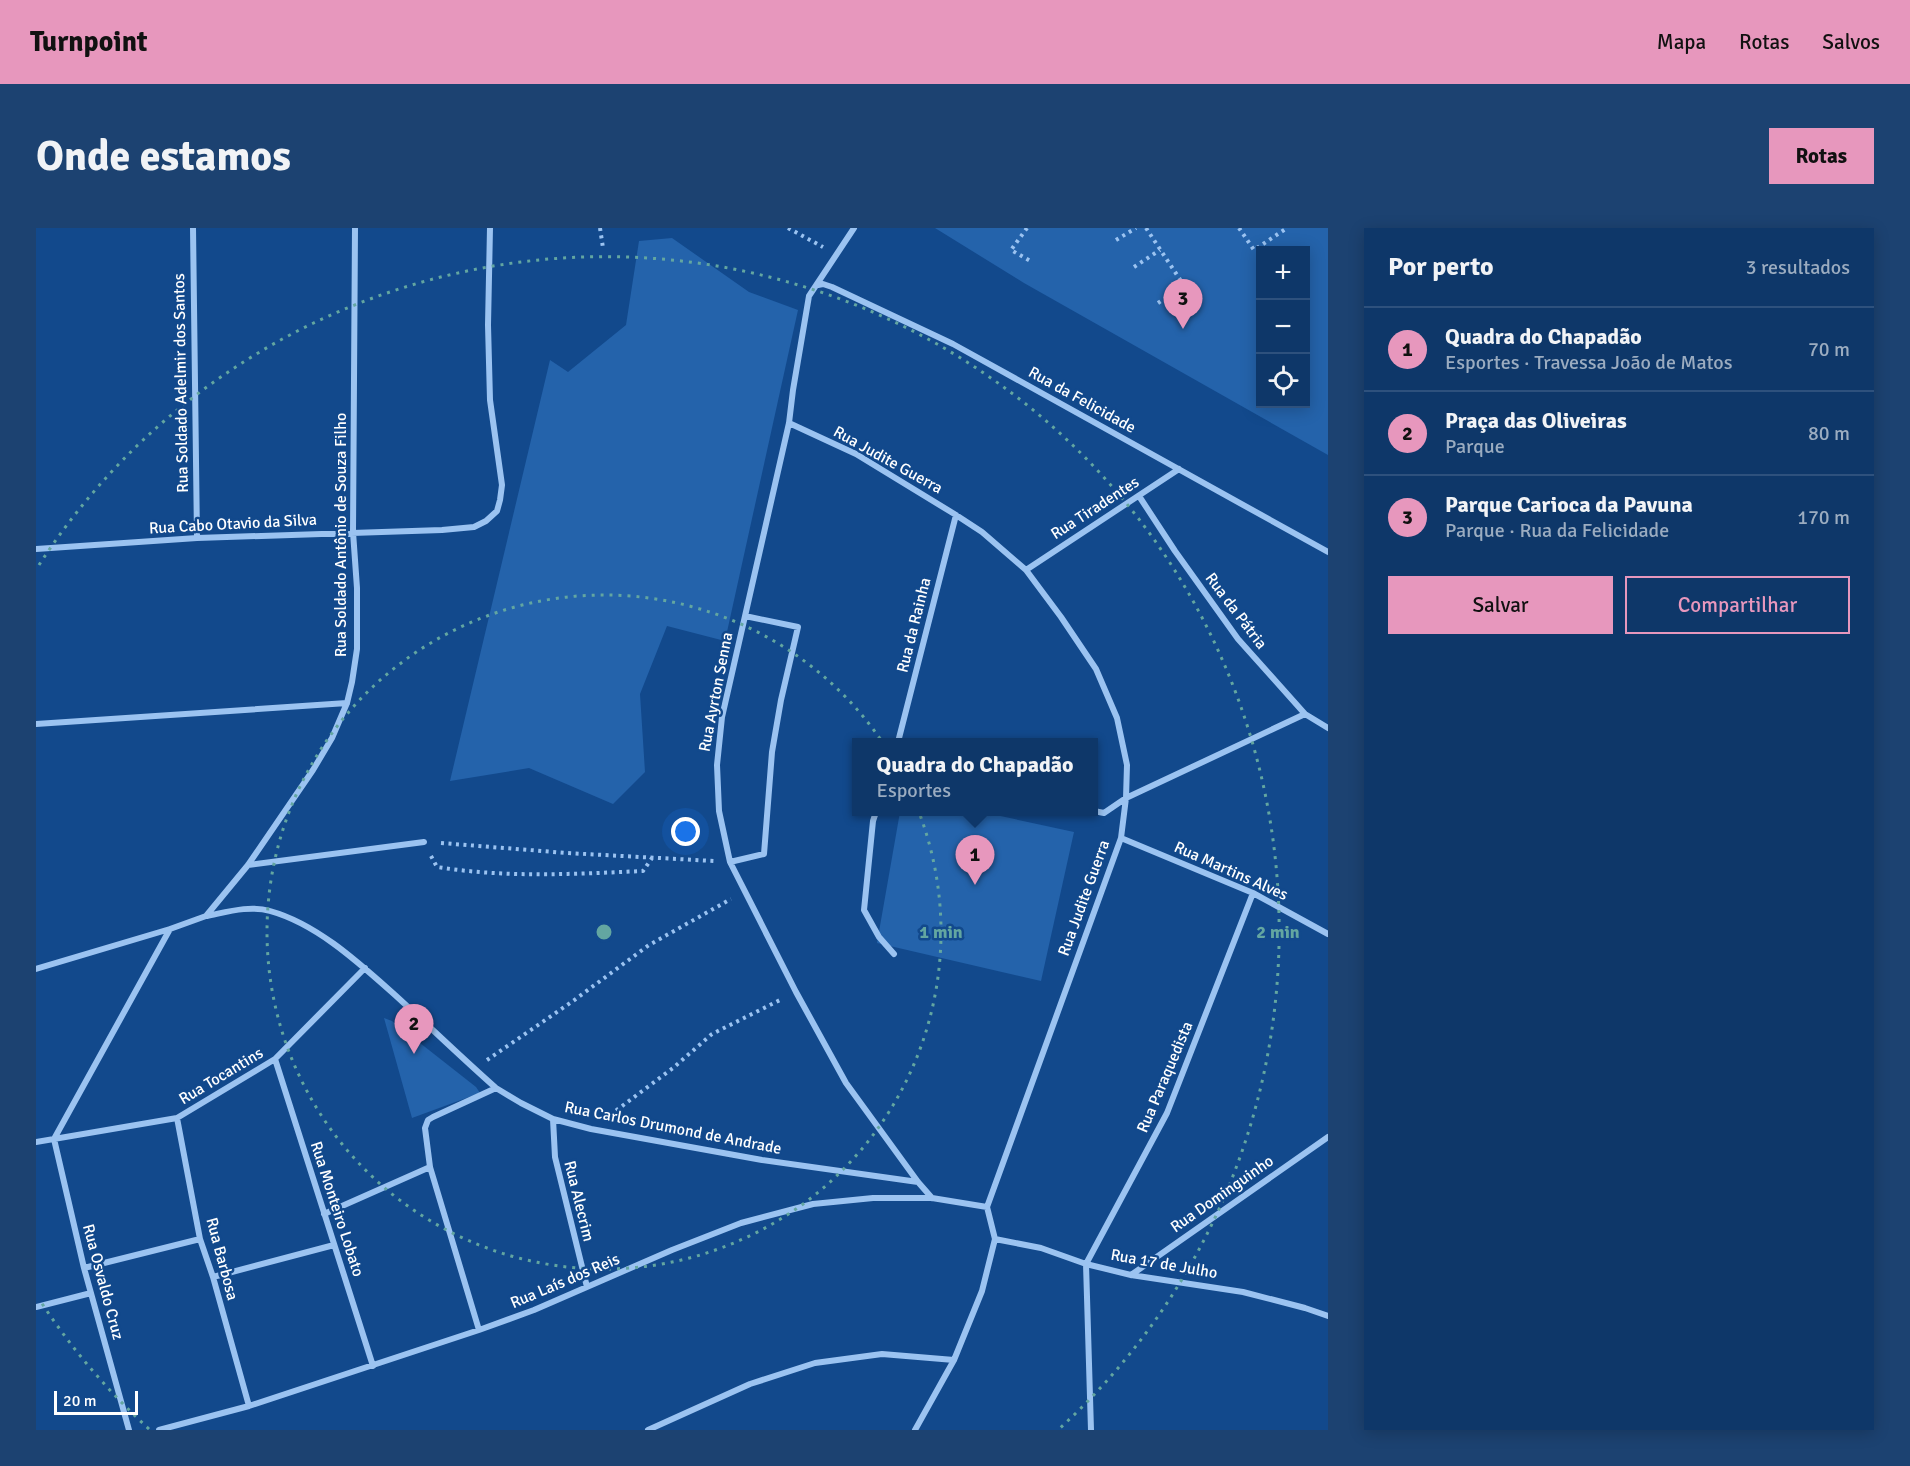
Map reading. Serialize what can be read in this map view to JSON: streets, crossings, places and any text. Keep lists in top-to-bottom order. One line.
{"streets":{"street":["Rua Soldado Adelmir dos Santos","Rua da Felicidade","Rua Judite Guerra","Rua Tiradentes","Rua Cabo Otavio da Silva","Rua Soldado Antônio de Souza Filho","Rua da Pátria","Rua da Rainha","Rua Ayrton Senna","Rua Martins Alves","Rua Tocantins","Rua Paraquedista","Rua Carlos Drumond de Andrade","Rua Dominguinho","Rua Alecrim","Rua Monteiro Lobato","Rua Barbosa","Rua 17 de Julho","Rua Laís dos Reis","Rua Osvaldo Cruz"]},"crossings":[["Rua Soldado Adelmir dos Santos","Rua Cabo Otavio da Silva"],["Rua da Felicidade","Rua Tiradentes"],["Rua da Felicidade","Rua Ayrton Senna"],["Rua Judite Guerra","Rua Tiradentes"],["Rua Judite Guerra","Rua da Rainha"],["Rua Judite Guerra","Rua Ayrton Senna"],["Rua Judite Guerra","Rua Martins Alves"],["Rua Judite Guerra","Rua Laís dos Reis"],["Rua Tiradentes","Rua da Pátria"],["Rua Cabo Otavio da Silva","Rua Soldado Antônio de Souza Filho"],["Rua Soldado Antônio de Souza Filho","Rua Carlos Drumond de Andrade"],["Rua Ayrton Senna","Rua Carlos Drumond de Andrade"],["Rua Ayrton Senna","Rua Laís dos Reis"],["Rua Martins Alves","Rua Paraquedista"],["Rua Tocantins","Rua Carlos Drumond de Andrade"],["Rua Tocantins","Rua Monteiro Lobato"],["Rua Tocantins","Rua Barbosa"],["Rua Tocantins","Rua Osvaldo Cruz"],["Rua Paraquedista","Rua 17 de Julho"],["Rua Carlos Drumond de Andrade","Rua Alecrim"],["Rua Dominguinho","Rua 17 de Julho"],["Rua Alecrim","Rua Laís dos Reis"],["Rua Monteiro Lobato","Rua Laís dos Reis"],["Rua Barbosa","Rua Laís dos Reis"]],"scale_bar":"20 m","page":{"header":"Turnpoint","nav":["Mapa","Rotas","Salvos"],"buttons":["Rotas",["Salvar","Compartilhar"]],"title":"Onde estamos","heading":["Por perto","3 resultados"],"map_buttons":["+","−"],"pins":["3","1","2"],"list":[{"mark":"1","name":"Quadra do Chapadão","note":"Esportes · Travessa João de Matos","value":"70 m"},{"mark":"2","name":"Praça das Oliveiras","note":"Parque","value":"80 m"},{"mark":"3","name":"Parque Carioca da Pavuna","note":"Parque · Rua da Felicidade","value":"170 m"}],"popup":["Quadra do Chapadão","Esportes"],"scale":"20 m"},"rings":["1 min","2 min"]}
